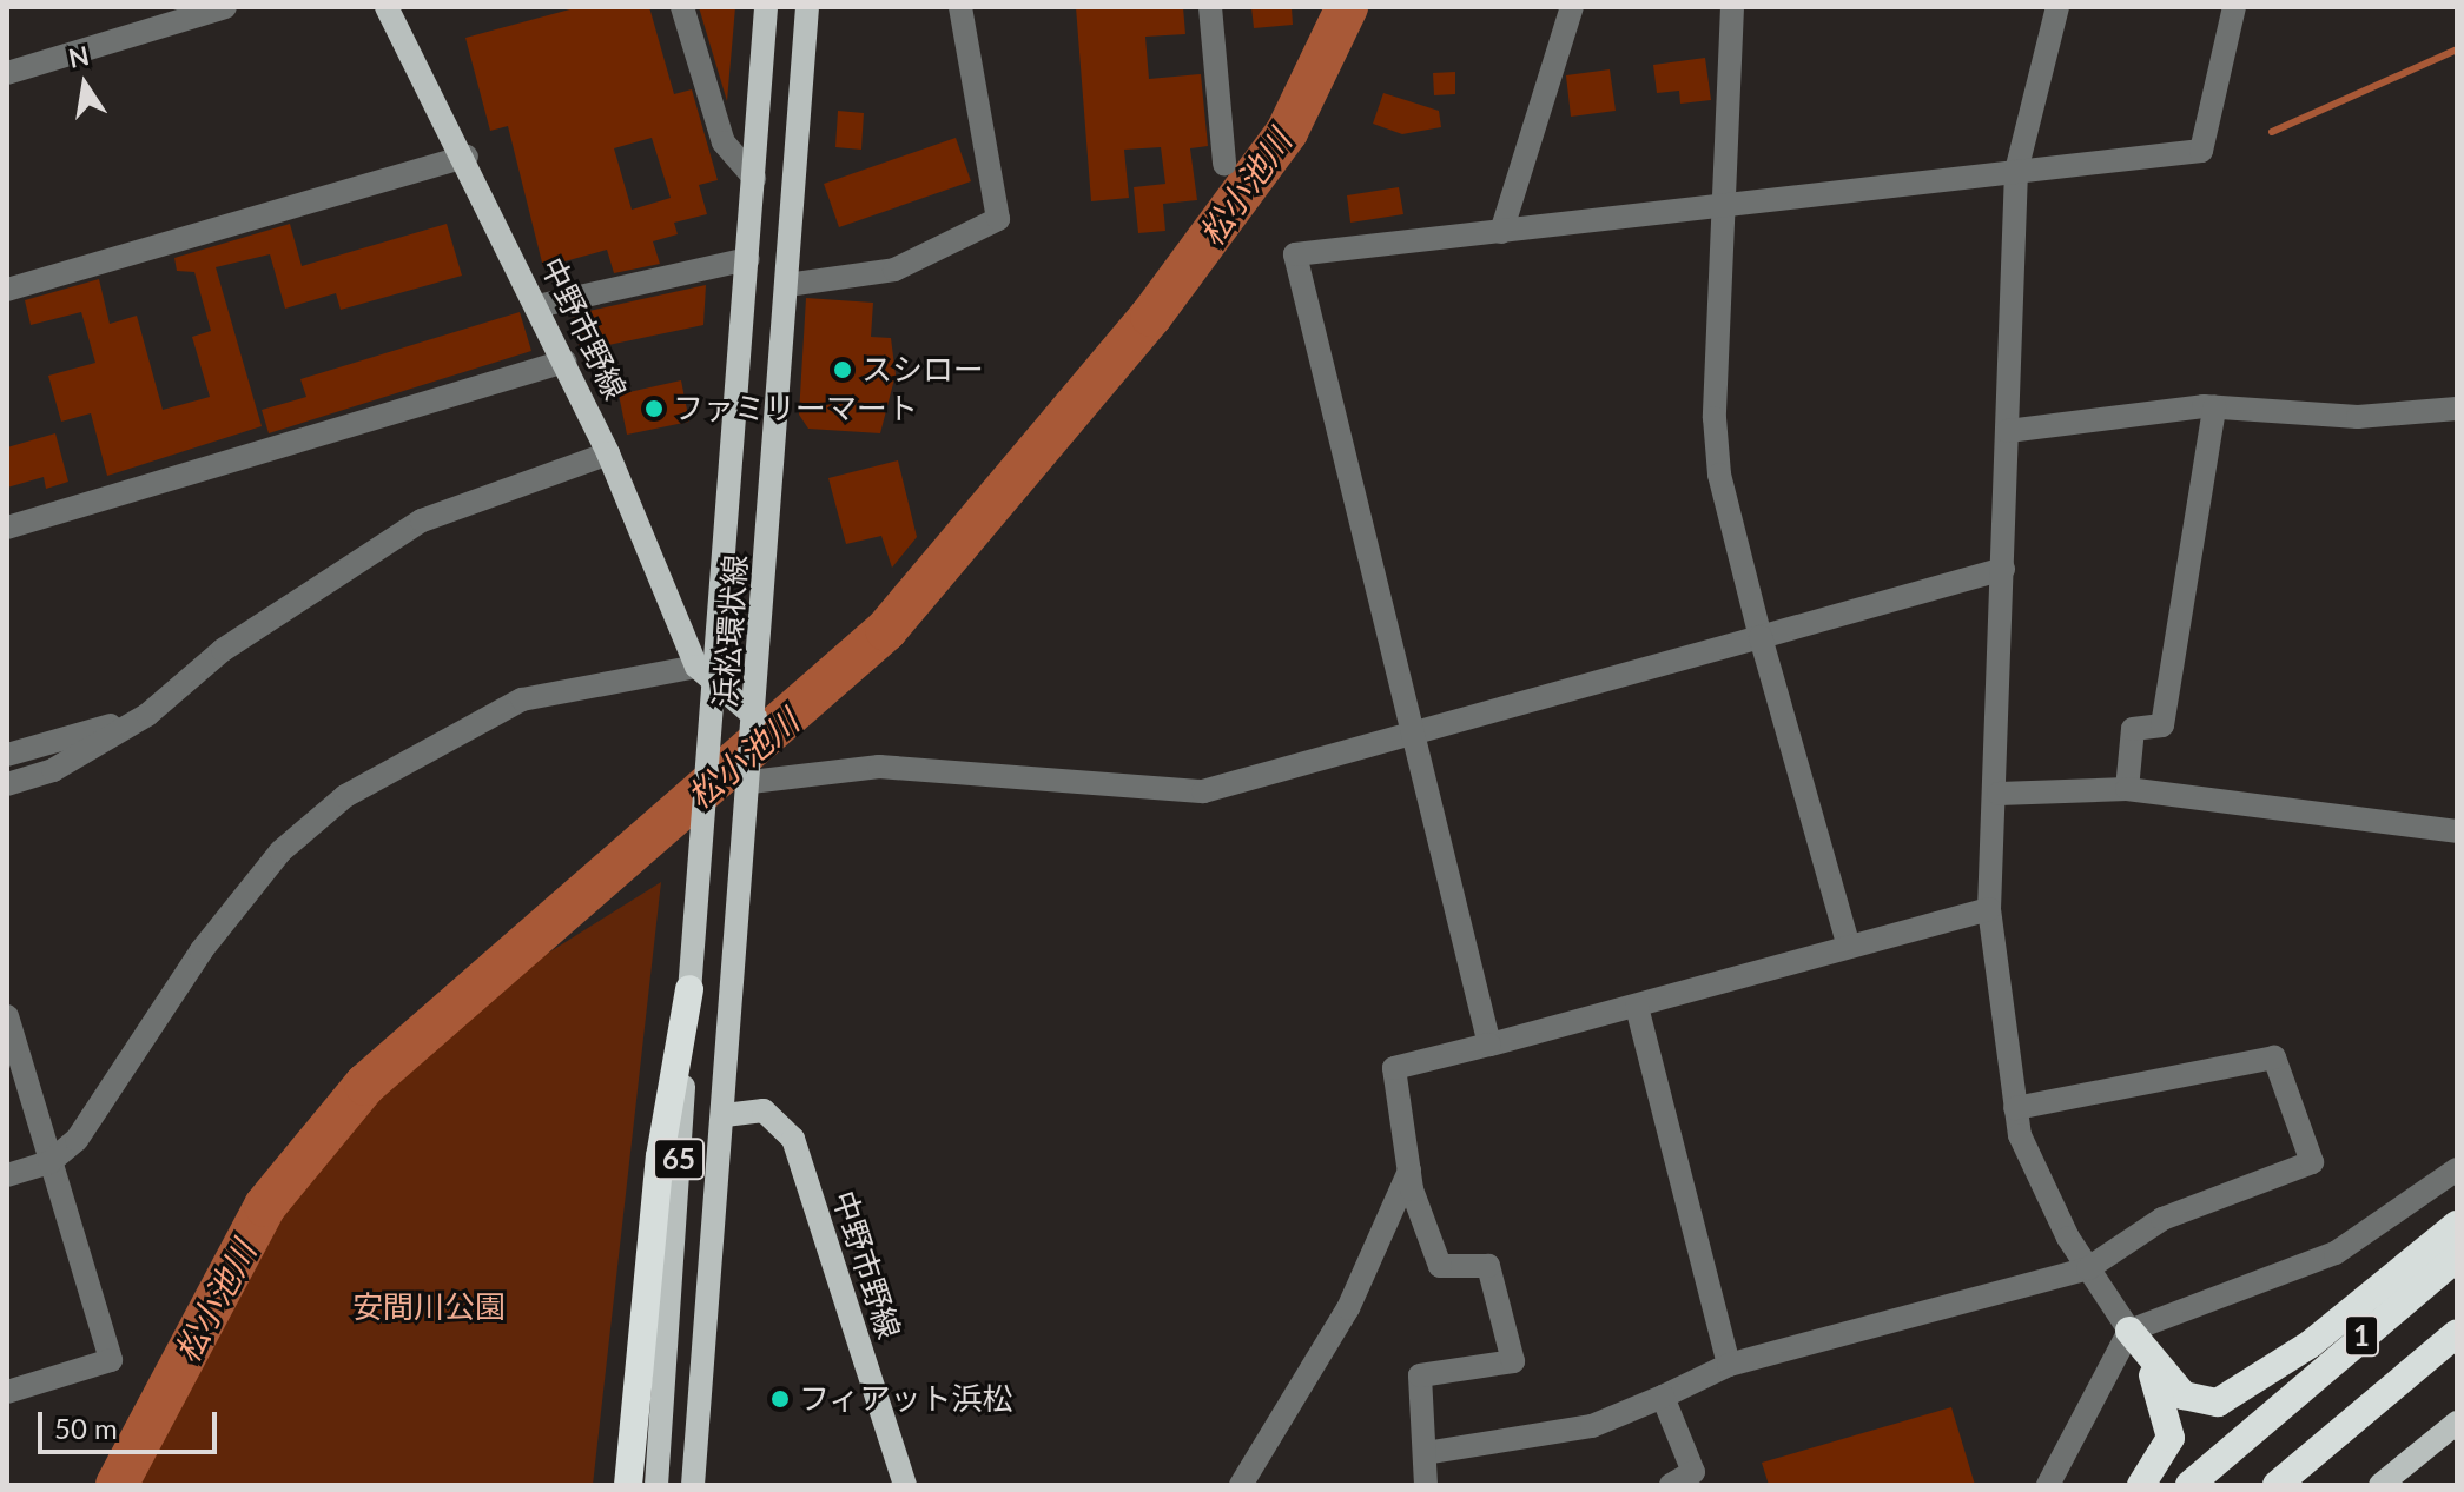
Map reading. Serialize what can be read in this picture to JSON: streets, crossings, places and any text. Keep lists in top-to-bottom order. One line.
{"streets":{"highway":["1"],"main road":["中野市野線","浜松環状線","65"]},"crossings":[["中野市野線","浜松環状線"],["浜松環状線","65"]],"water":["松小池川"],"parks":["安間川公園"],"places":["スシロー","ファミリーマート","フィアット浜松"],"scale_bar":"50 m","north":"top"}
